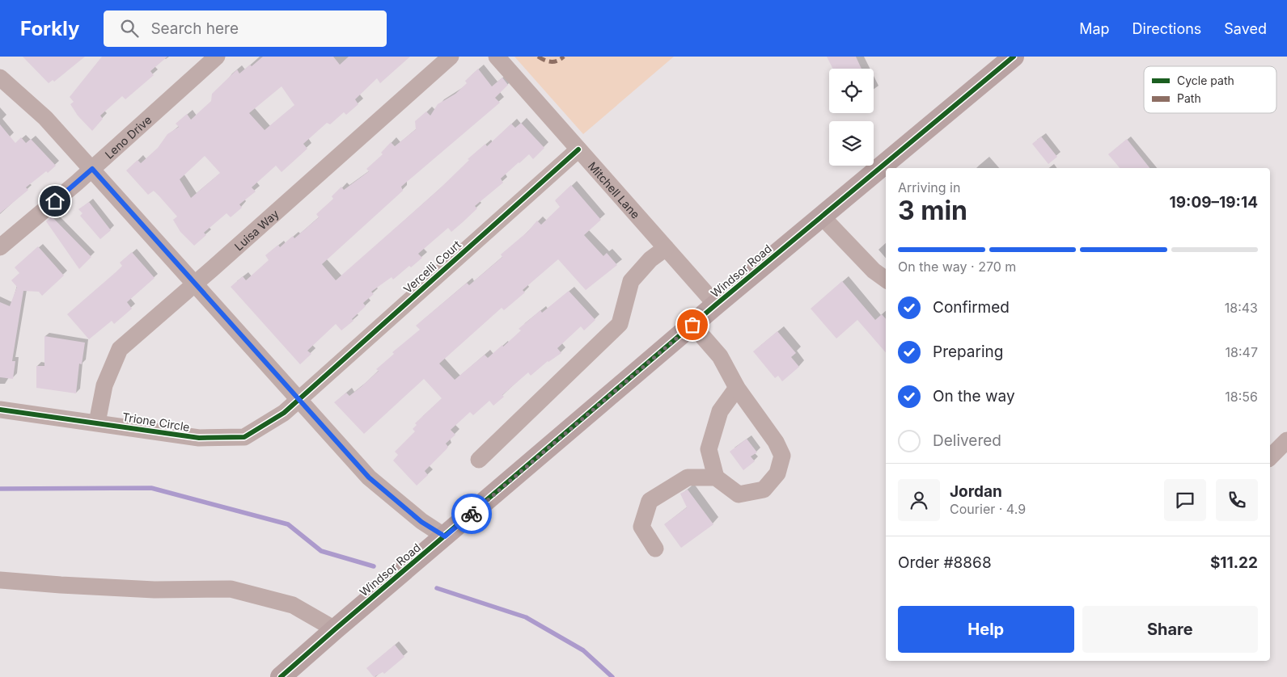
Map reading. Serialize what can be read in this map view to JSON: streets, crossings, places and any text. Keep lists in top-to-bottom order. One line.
{"streets":{"main road":["Windsor Road"],"street":["Leno Drive","Mitchell Lane","Luisa Way","Vercelli Court","Trione Circle"]},"crossings":[["Mitchell Lane","Vercelli Court"],["Mitchell Lane","Windsor Road"],["Luisa Way","Trione Circle"],["Vercelli Court","Trione Circle"]],"legend":["Cycle path","Path"],"page":{"header":"Forkly","search":"Search here","nav":["Map","Directions","Saved"],"heading":["3 min","Arriving in","19:09–19:14"],"panel":["Jordan","Courier · 4.9","Order #8868","$11.22"],"bar":"On the way · 270 m","list":[["Confirmed","18:43"],["Preparing","18:47"],["On the way","18:56"],"Delivered"],"buttons":["Help","Share"]}}
